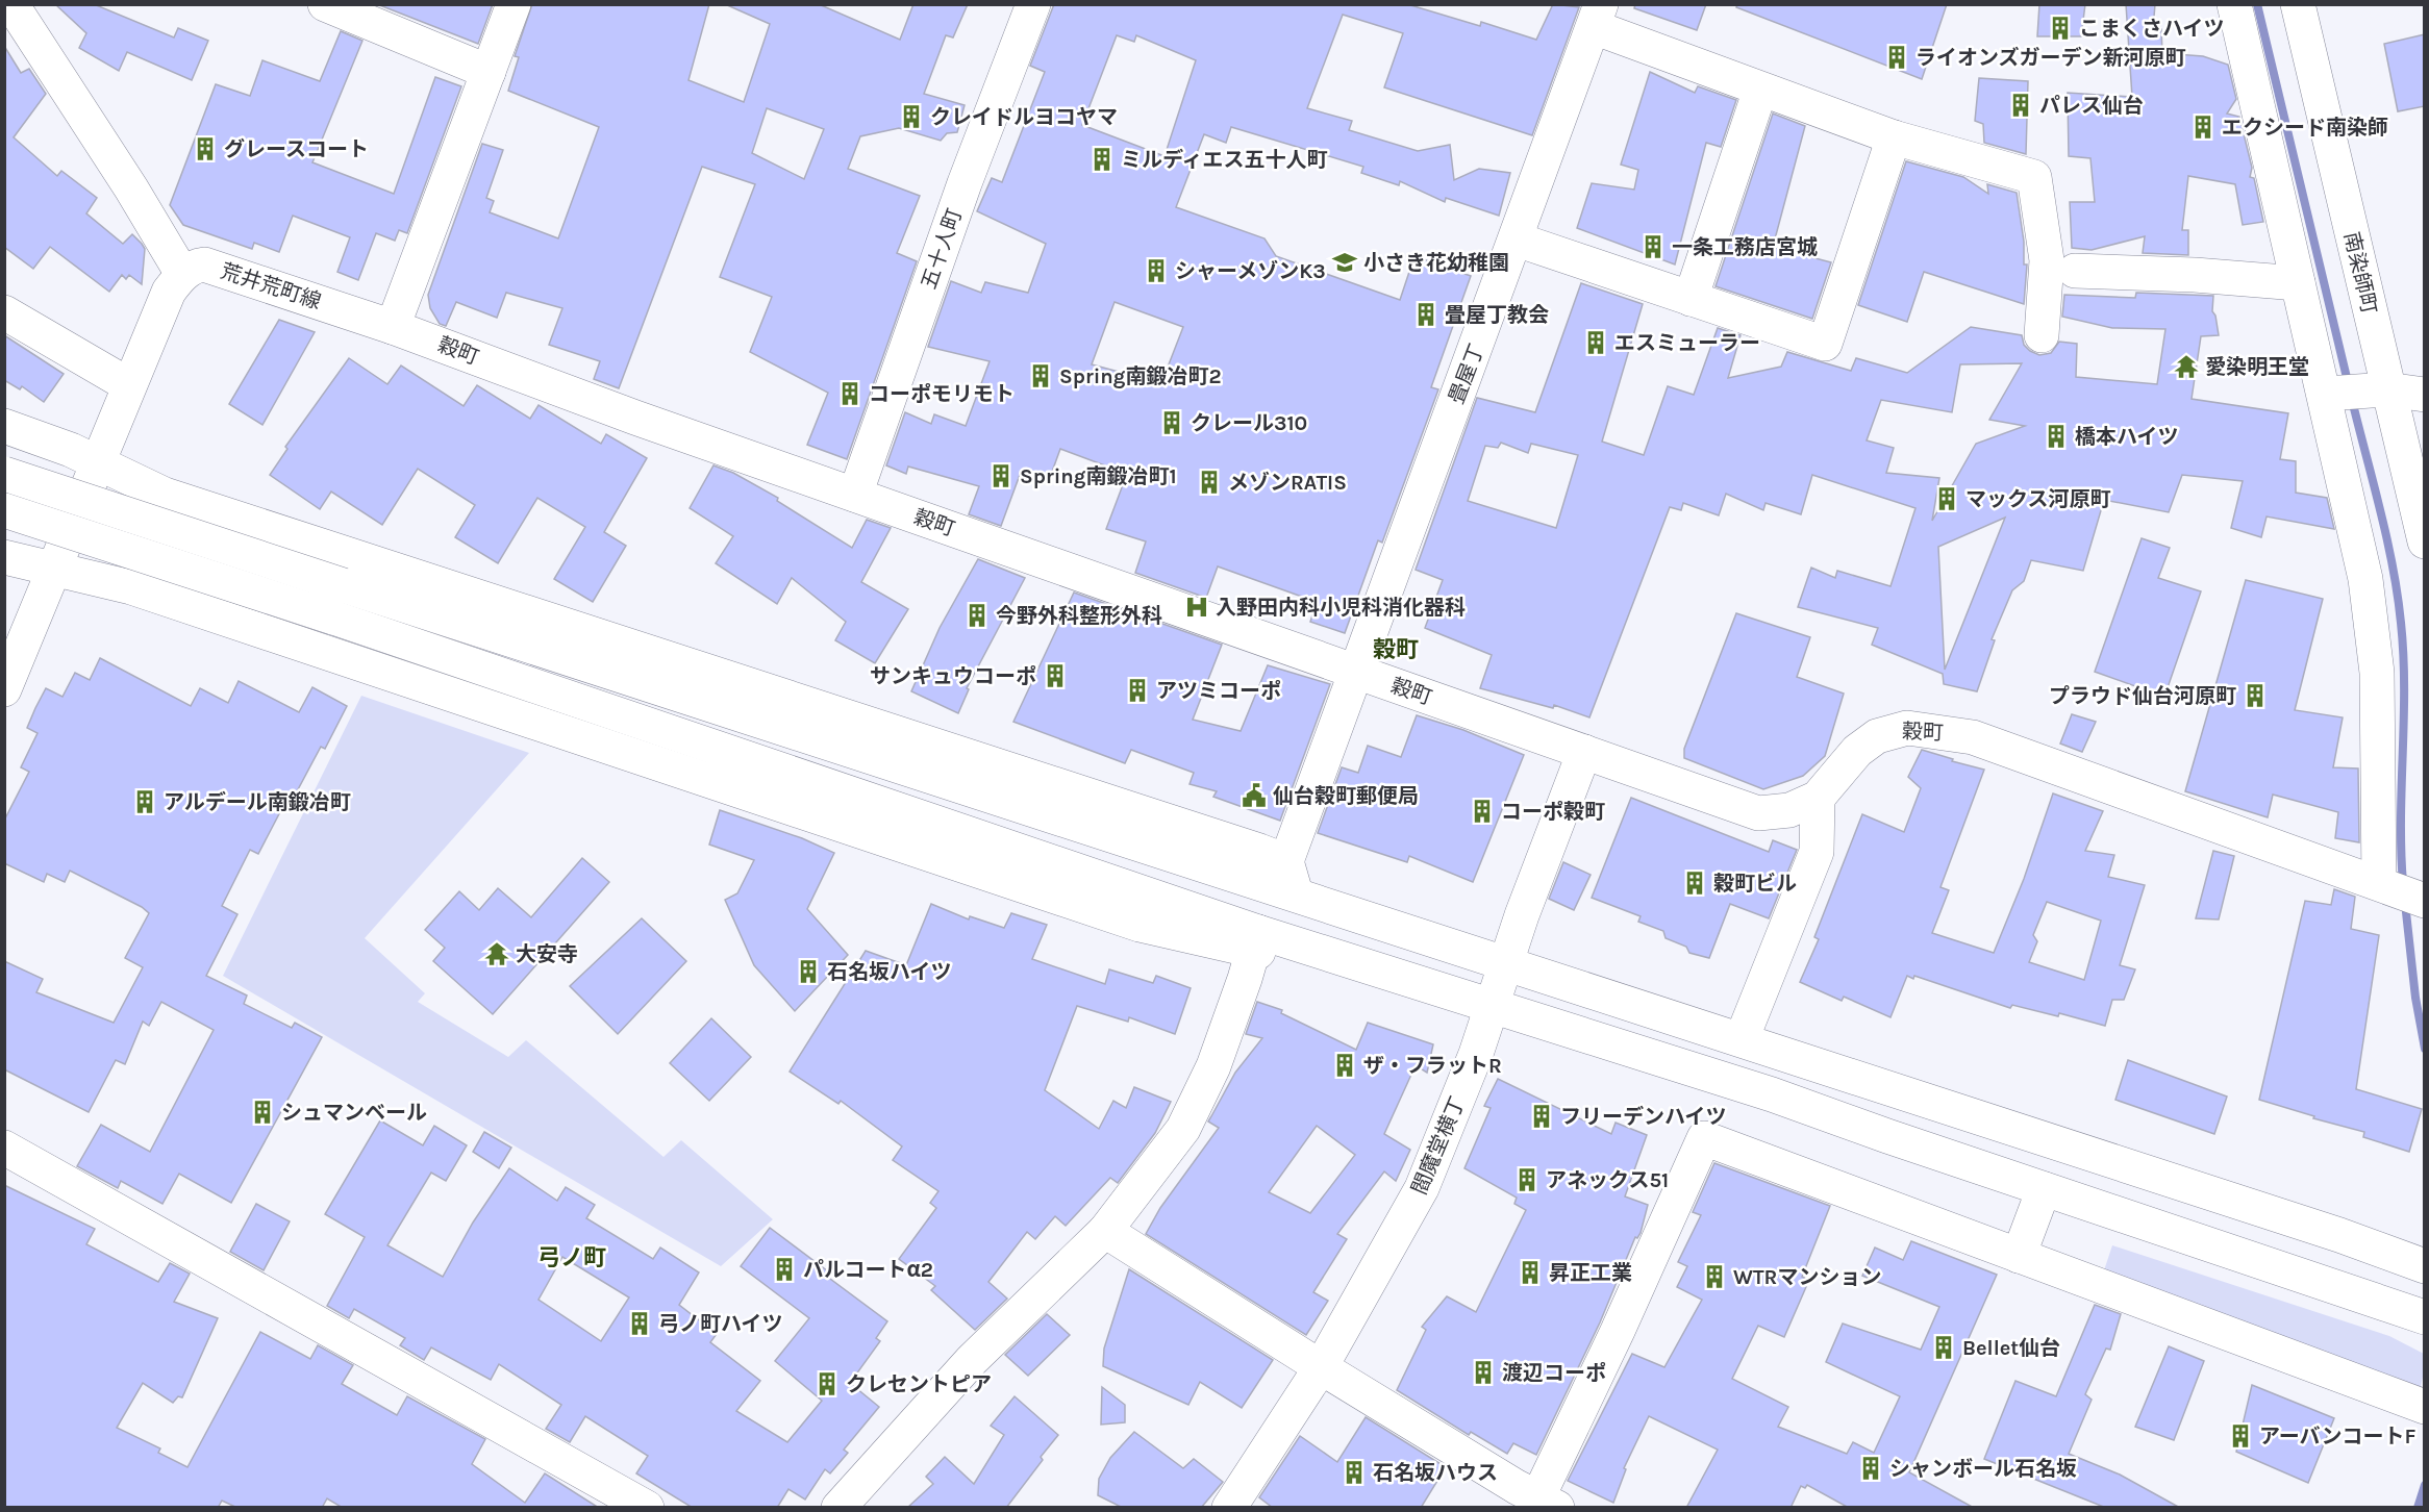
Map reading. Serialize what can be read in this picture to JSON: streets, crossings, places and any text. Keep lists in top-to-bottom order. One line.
{"streets":{"street":["五十人町","南染師町","荒井荒町線","穀町","畳屋丁","閻魔堂横丁"]},"crossings":[["五十人町","穀町"],["荒井荒町線","穀町"],["穀町","畳屋丁"],["穀町","閻魔堂横丁"]],"districts":["穀町","弓ノ町"],"places":{"building":["こまくさハイツ","ライオンズガーデン新河原町","パレス仙台","クレイドルヨコヤマ","エクシード南染師","グレースコート","ミルディエス五十人町","一条工務店宮城","シャーメゾンK3","畳屋丁教会","エスミューラー","Spring南鍛冶町2","コーポモリモト","クレール310","橋本ハイツ","Spring南鍛冶町1","メゾンRATIS","マックス河原町","今野外科整形外科","サンキュウコーポ","アツミコーポ","プラウド仙台河原町","アルデール南鍛冶町","コーポ穀町","穀町ビル","石名坂ハイツ","ザ・フラットR","シュマンベール","フリーデンハイツ","アネックス51","パルコートα2","昇正工業","WTRマンション","弓ノ町ハイツ","Bellet仙台","渡辺コーポ","クレセントピア","アーバンコートF","シャンボール石名坂","石名坂ハウス"],"school or university":["小さき花幼稚園"],"temple":["愛染明王堂","大安寺"],"hospital":["入野田内科小児科消化器科"],"public building":["仙台穀町郵便局"]}}
